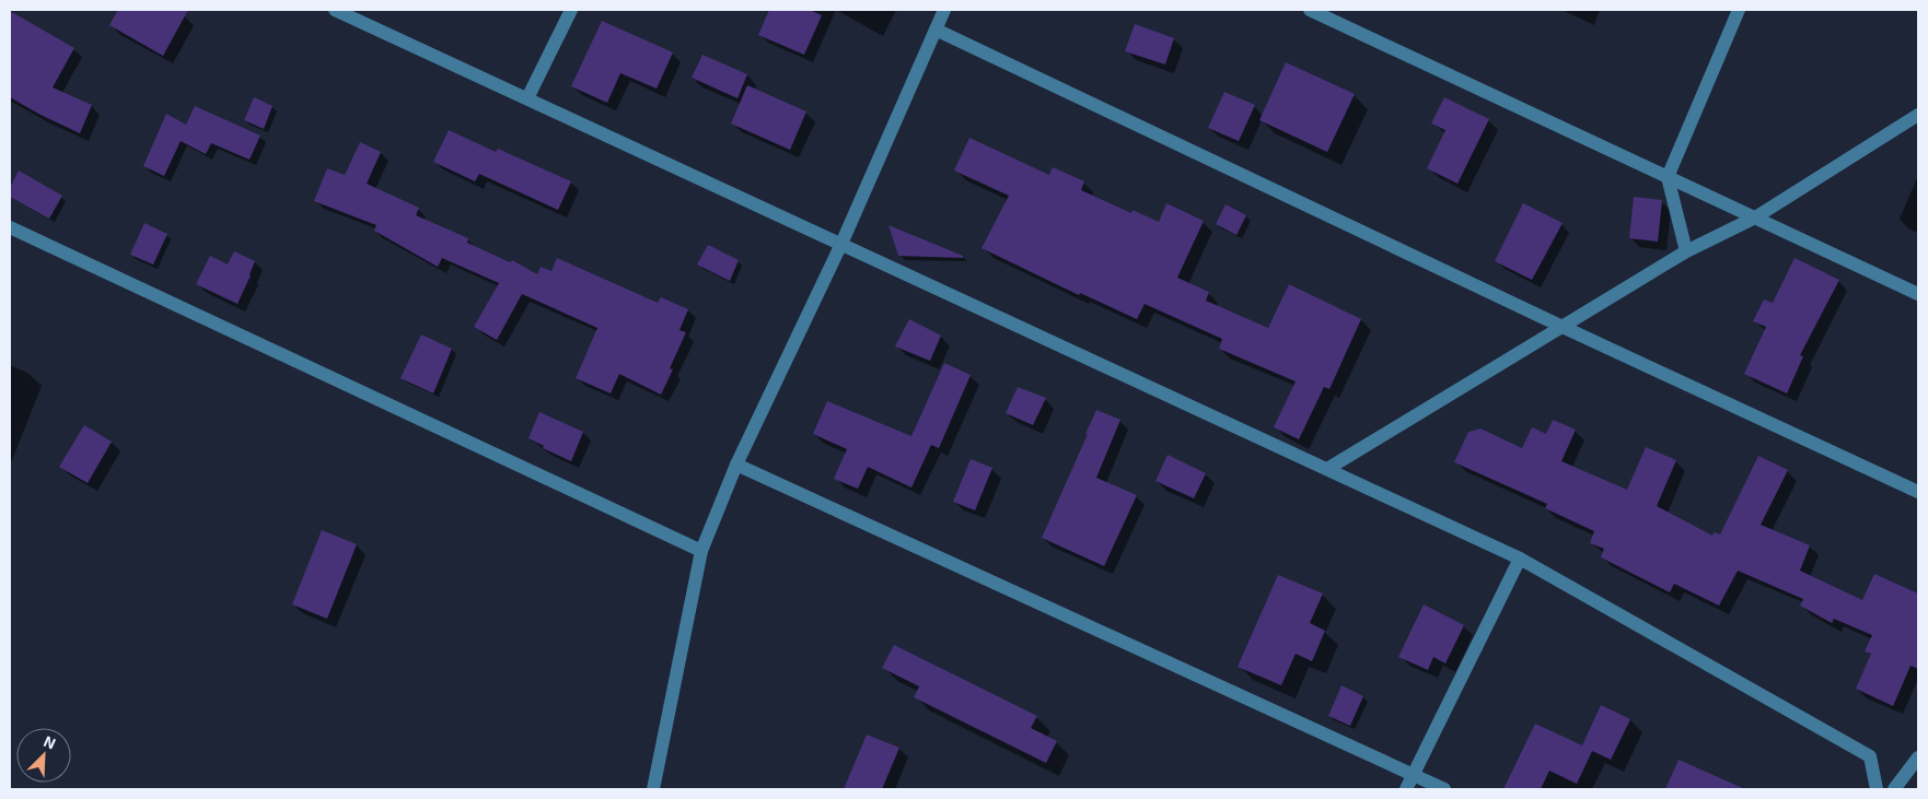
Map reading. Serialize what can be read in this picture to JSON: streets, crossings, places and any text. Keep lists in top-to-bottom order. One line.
{"north":"top right"}
